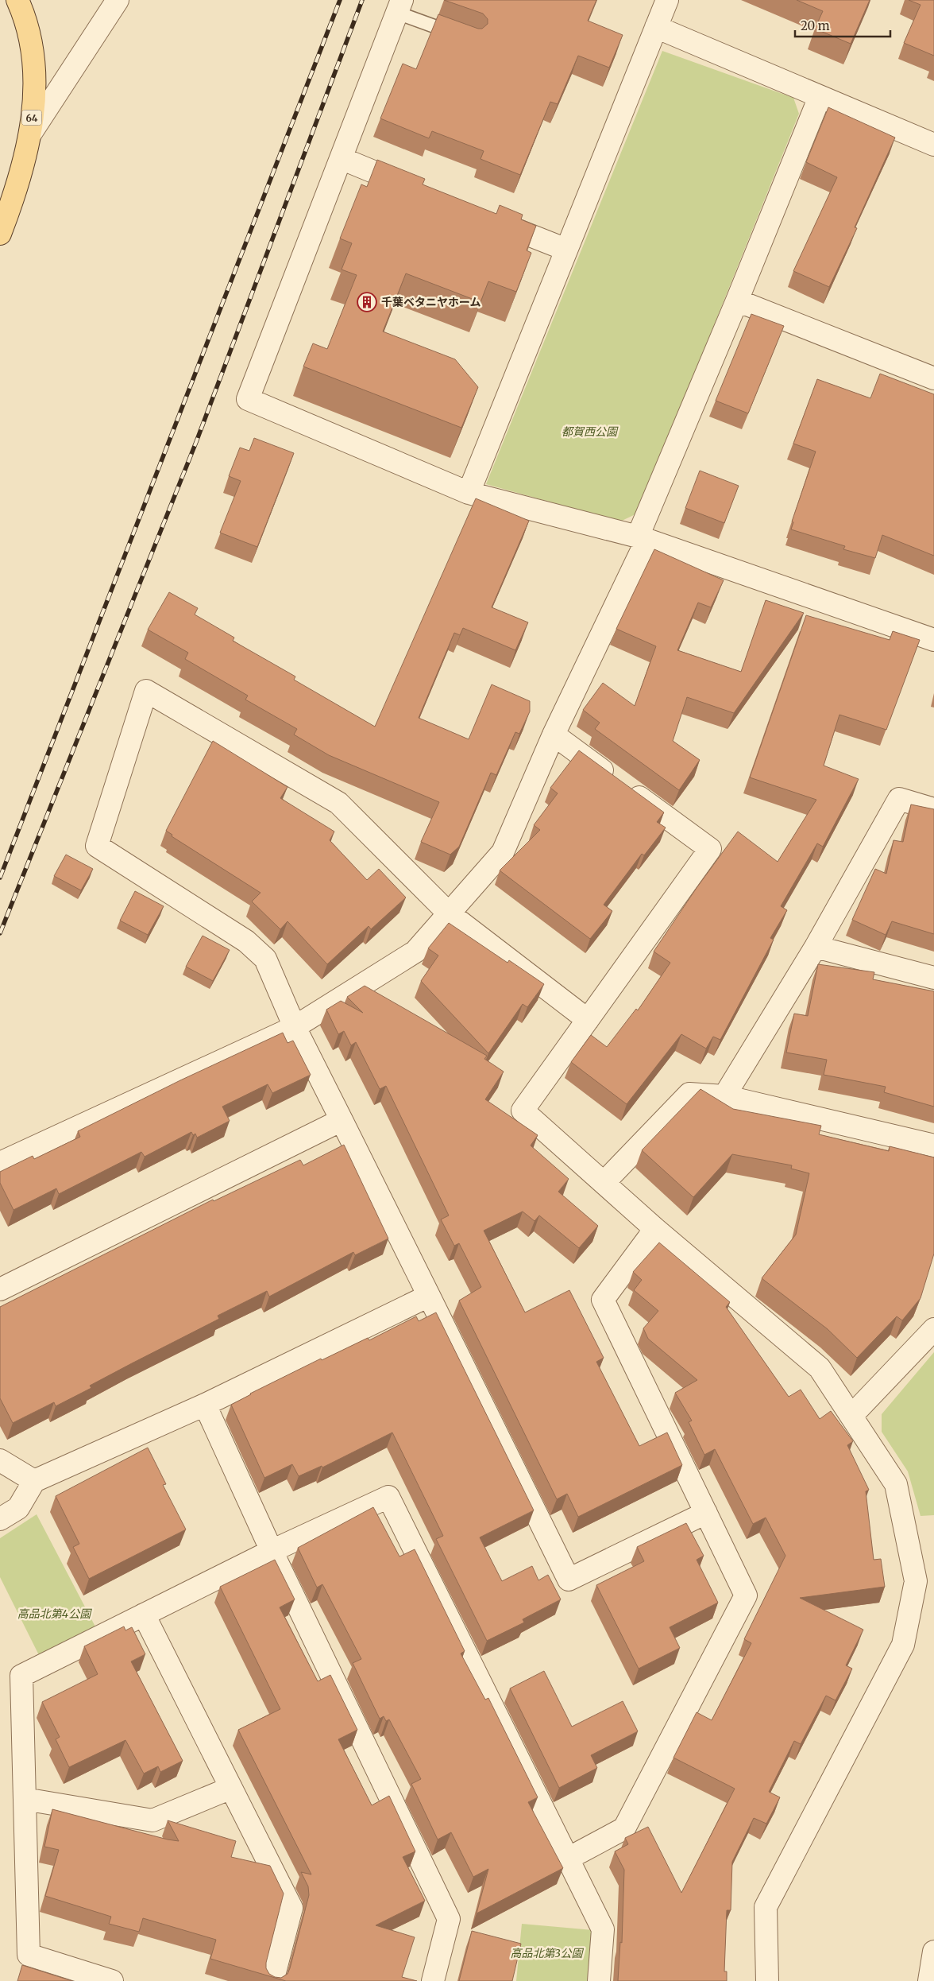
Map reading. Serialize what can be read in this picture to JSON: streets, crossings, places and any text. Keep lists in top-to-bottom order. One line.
{"streets":{"main road":["64"]},"parks":["都賀西公園","高品北第4公園","高品北第3公園"],"places":{"building":["千葉ベタニヤホーム"]},"scale_bar":"20 m"}
